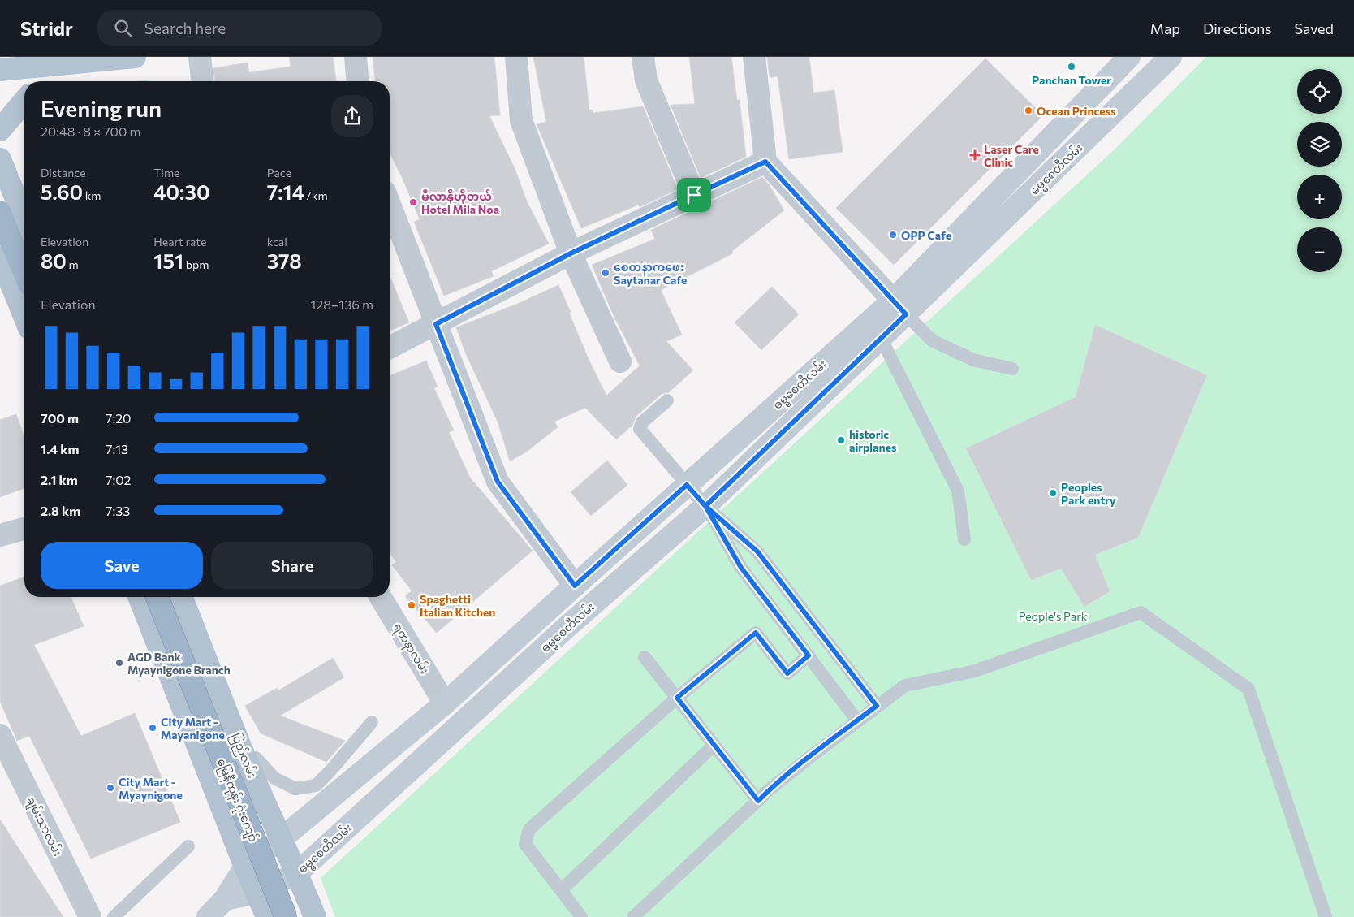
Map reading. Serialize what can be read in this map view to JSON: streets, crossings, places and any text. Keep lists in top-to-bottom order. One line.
{"streets":{"highway":["မြေနီကုန်း ဂုံးကျော်"],"main road":["ဓမ္မစေတီလမ်း","ပြည်လမ်း"],"street":["ရတနာလမ်း","ချမ်းသာလမ်း"]},"crossings":[["ဓမ္မစေတီလမ်း","ရတနာလမ်း"],["ဓမ္မစေတီလမ်း","ပြည်လမ်း"]],"parks":["People's Park"],"places":{"other":["Panchan Tower","Ocean Princess","မီလာနိုဟိုတယ် Hotel Mila Noa","OPP Cafe","စေတနာကဖေး Saytanar Cafe","historic airplanes","Peoples Park entry","Spaghetti Italian Kitchen","AGD Bank Myaynigone Branch","City Mart - Mayanigone","City Mart - Myaynigone"],"health":["Laser Care Clinic"]},"page":{"header":"Stridr","search":"Search here","nav":["Map","Directions","Saved"],"map_buttons":["+","−"],"heading":["Evening run","20:48 · 8 × 700 m"],"stats":[["Distance","5.60 km"],["Time","40:30"],["Pace","7:14 /km"],["Elevation","80 m"],["Heart rate","151 bpm"],["kcal","378"]],"chart":["Elevation","128–136 m"],"list":[{"name":"700 m","note":"7:20"},{"name":"1.4 km","note":"7:13"},{"name":"2.1 km","note":"7:02"},{"name":"2.8 km","note":"7:33"}],"buttons":["Save","Share"]}}
